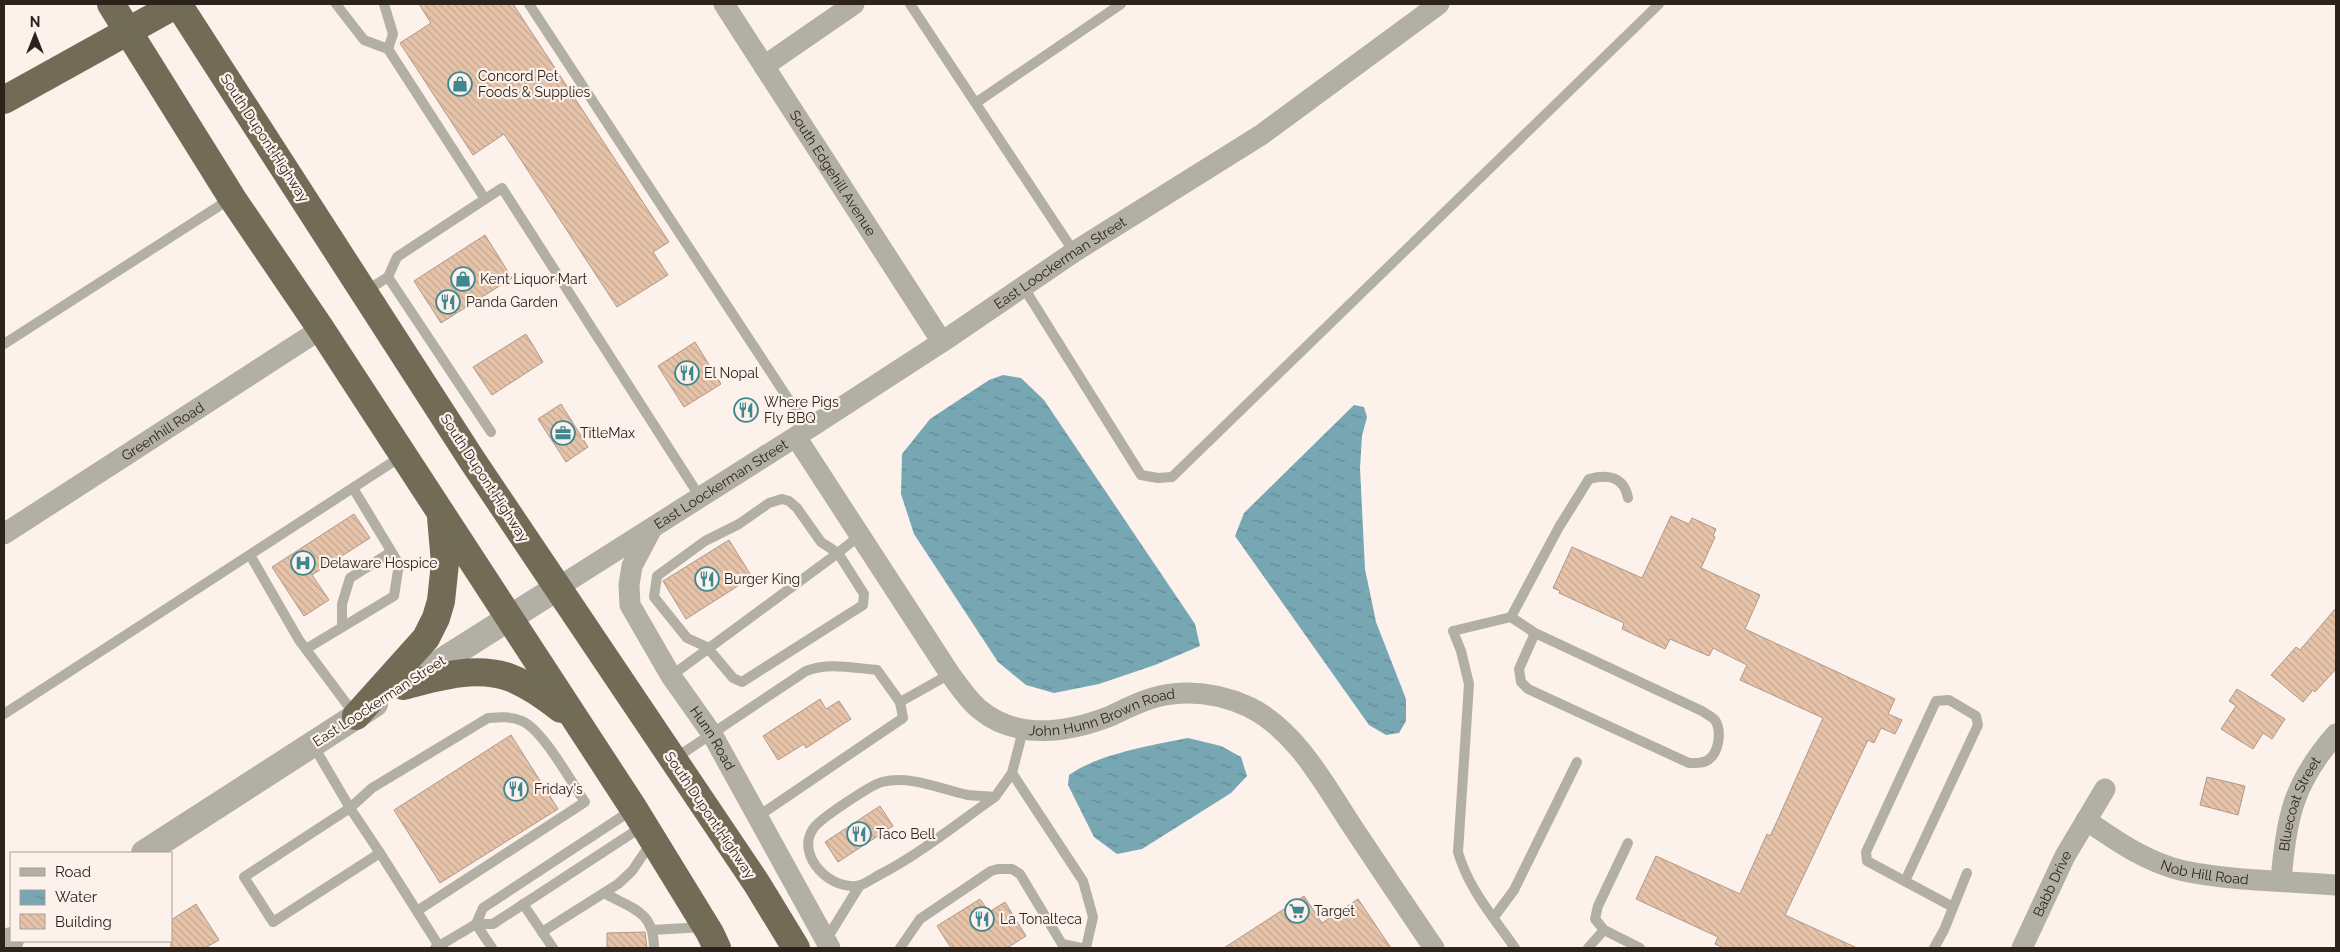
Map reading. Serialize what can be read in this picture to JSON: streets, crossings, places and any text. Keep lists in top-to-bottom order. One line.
{"streets":{"highway":["South Dupont Highway"],"street":["South Edgehill Avenue","East Loockerman Street","Greenhill Road","John Hunn Brown Road","Hunn Road","Bluecoat Street","Nob Hill Road","Babb Drive"]},"crossings":[["South Dupont Highway","East Loockerman Street"],["South Edgehill Avenue","East Loockerman Street"],["East Loockerman Street","John Hunn Brown Road"],["East Loockerman Street","Hunn Road"],["Bluecoat Street","Nob Hill Road"],["Nob Hill Road","Babb Drive"]],"places":{"shop":["Concord Pet Foods & Supplies","Kent Liquor Mart"],"restaurant":["Panda Garden","El Nopal","Where Pigs Fly BBQ","Burger King","Friday's","Taco Bell","La Tonalteca"],"office":["TitleMax"],"hospital":["Delaware Hospice"],"supermarket":["Target"]},"legend":["Road","Water","Building"],"north":"top"}
